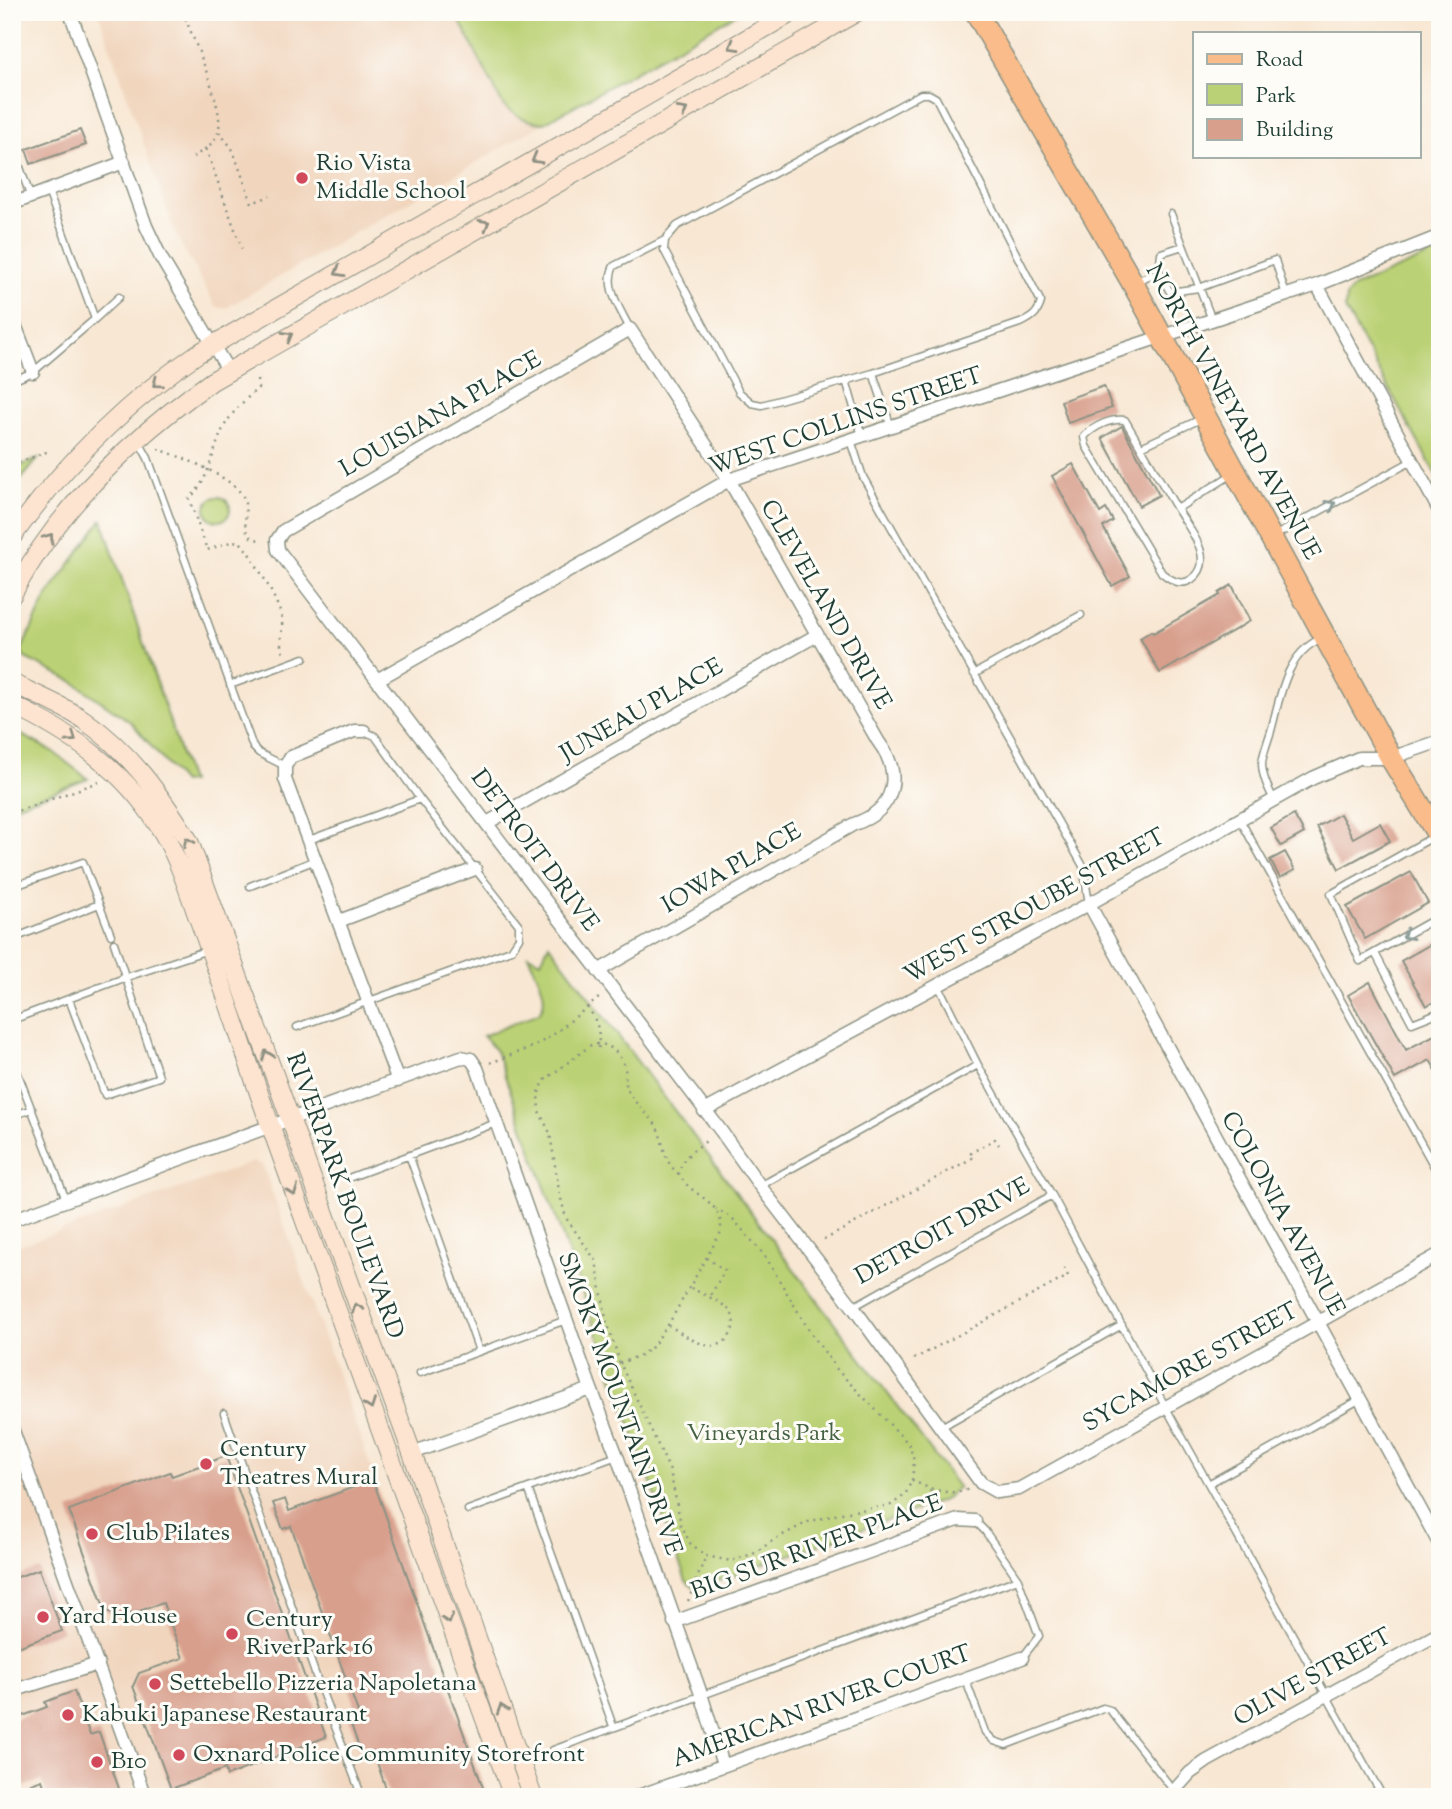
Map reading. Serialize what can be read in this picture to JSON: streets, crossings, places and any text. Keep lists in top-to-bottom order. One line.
{"streets":{"main road":["NORTH VINEYARD AVENUE"],"street":["LOUISIANA PLACE","WEST COLLINS STREET","CLEVELAND DRIVE","JUNEAU PLACE","DETROIT DRIVE","IOWA PLACE","WEST STROUBE STREET","RIVERPARK BOULEVARD","COLONIA AVENUE","SYCAMORE STREET","SMOKY MOUNTAIN DRIVE","BIG SUR RIVER PLACE","OLIVE STREET","AMERICAN RIVER COURT"]},"crossings":[["NORTH VINEYARD AVENUE","WEST COLLINS STREET"],["NORTH VINEYARD AVENUE","WEST STROUBE STREET"],["LOUISIANA PLACE","CLEVELAND DRIVE"],["LOUISIANA PLACE","DETROIT DRIVE"],["WEST COLLINS STREET","CLEVELAND DRIVE"],["WEST COLLINS STREET","DETROIT DRIVE"],["CLEVELAND DRIVE","JUNEAU PLACE"],["CLEVELAND DRIVE","IOWA PLACE"],["JUNEAU PLACE","DETROIT DRIVE"],["DETROIT DRIVE","IOWA PLACE"],["DETROIT DRIVE","WEST STROUBE STREET"],["DETROIT DRIVE","SYCAMORE STREET"],["WEST STROUBE STREET","COLONIA AVENUE"],["COLONIA AVENUE","SYCAMORE STREET"],["SMOKY MOUNTAIN DRIVE","BIG SUR RIVER PLACE"],["SMOKY MOUNTAIN DRIVE","AMERICAN RIVER COURT"]],"parks":["Vineyards Park"],"places":["Rio Vista Middle School","Century Theatres Mural","Club Pilates","Yard House","Century RiverPark 16","Settebello Pizzeria Napoletana","Kabuki Japanese Restaurant","Oxnard Police Community Storefront","B10"],"legend":["Road","Park","Building"]}
